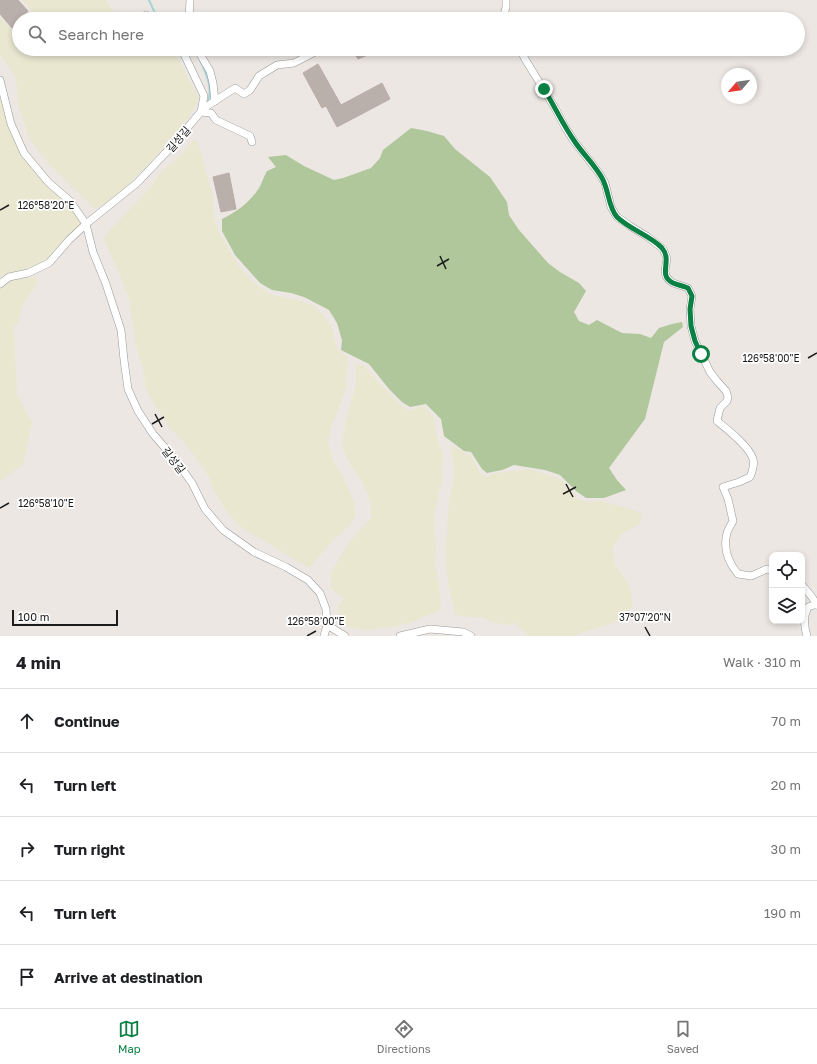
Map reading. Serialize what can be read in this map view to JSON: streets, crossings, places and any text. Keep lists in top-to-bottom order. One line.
{"streets":{"street":["길성길"]},"scale_bar":"100 m","north":"bottom left","page":{"search":"Search here","scale":"100 m","heading":["4 min","Walk · 310 m"],"list":[["Continue","70 m"],["Turn left","20 m"],["Turn right","30 m"],["Turn left","190 m"],"Arrive at destination"],"nav":["Map","Directions","Saved"]},"coordinates":["126°58'20\"E","126°58'00\"E","126°58'10\"E","37°07'20\"N"]}
